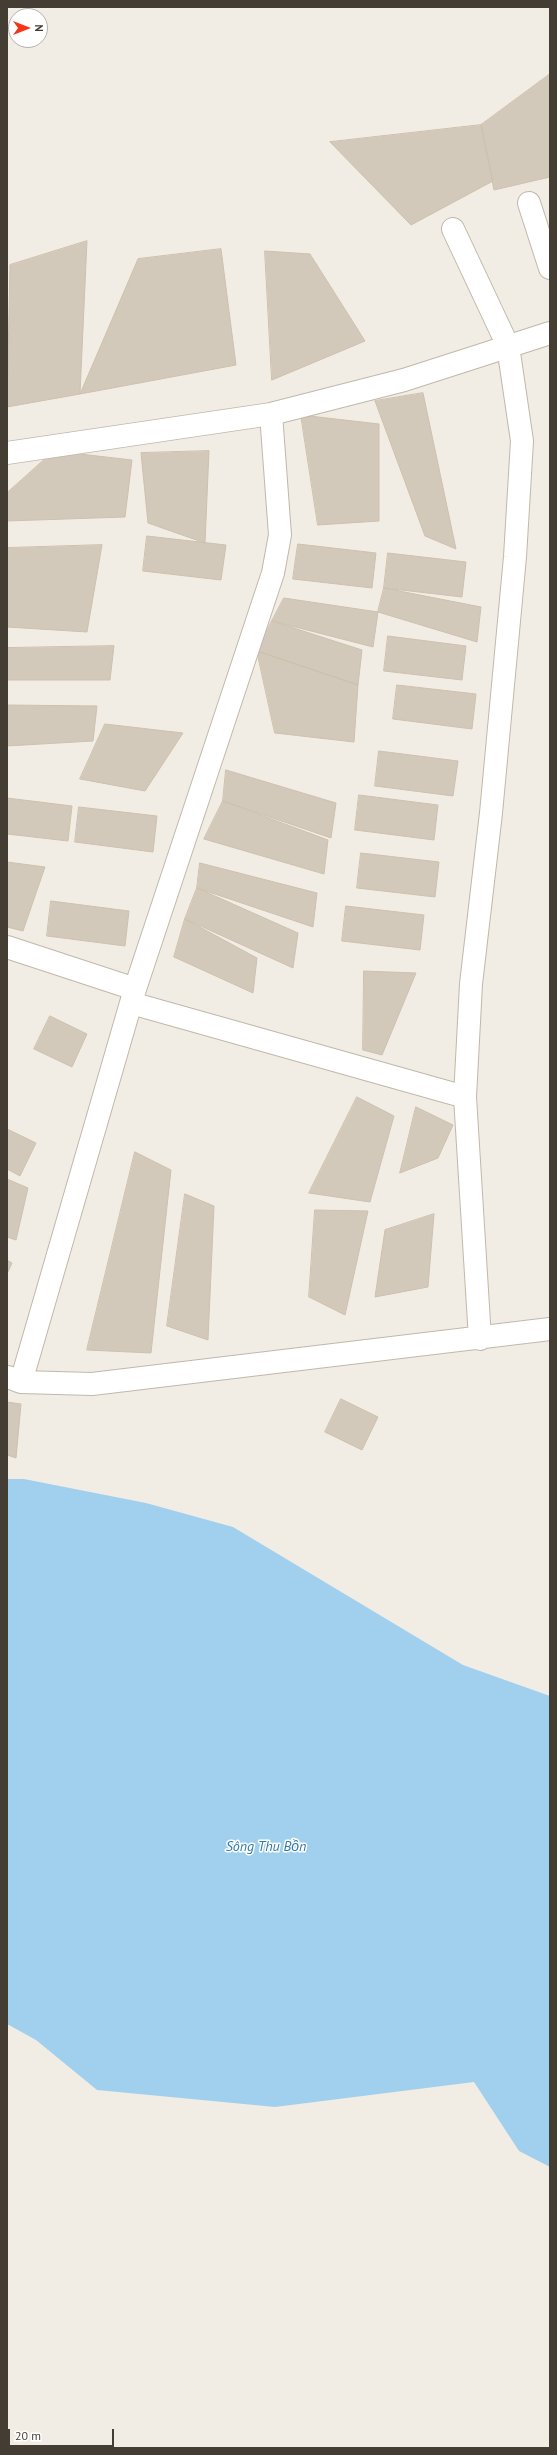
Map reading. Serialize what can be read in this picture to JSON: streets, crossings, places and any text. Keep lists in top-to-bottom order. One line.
{"water":["Sông Thu Bồn"],"scale_bar":"20 m","north":"right"}
